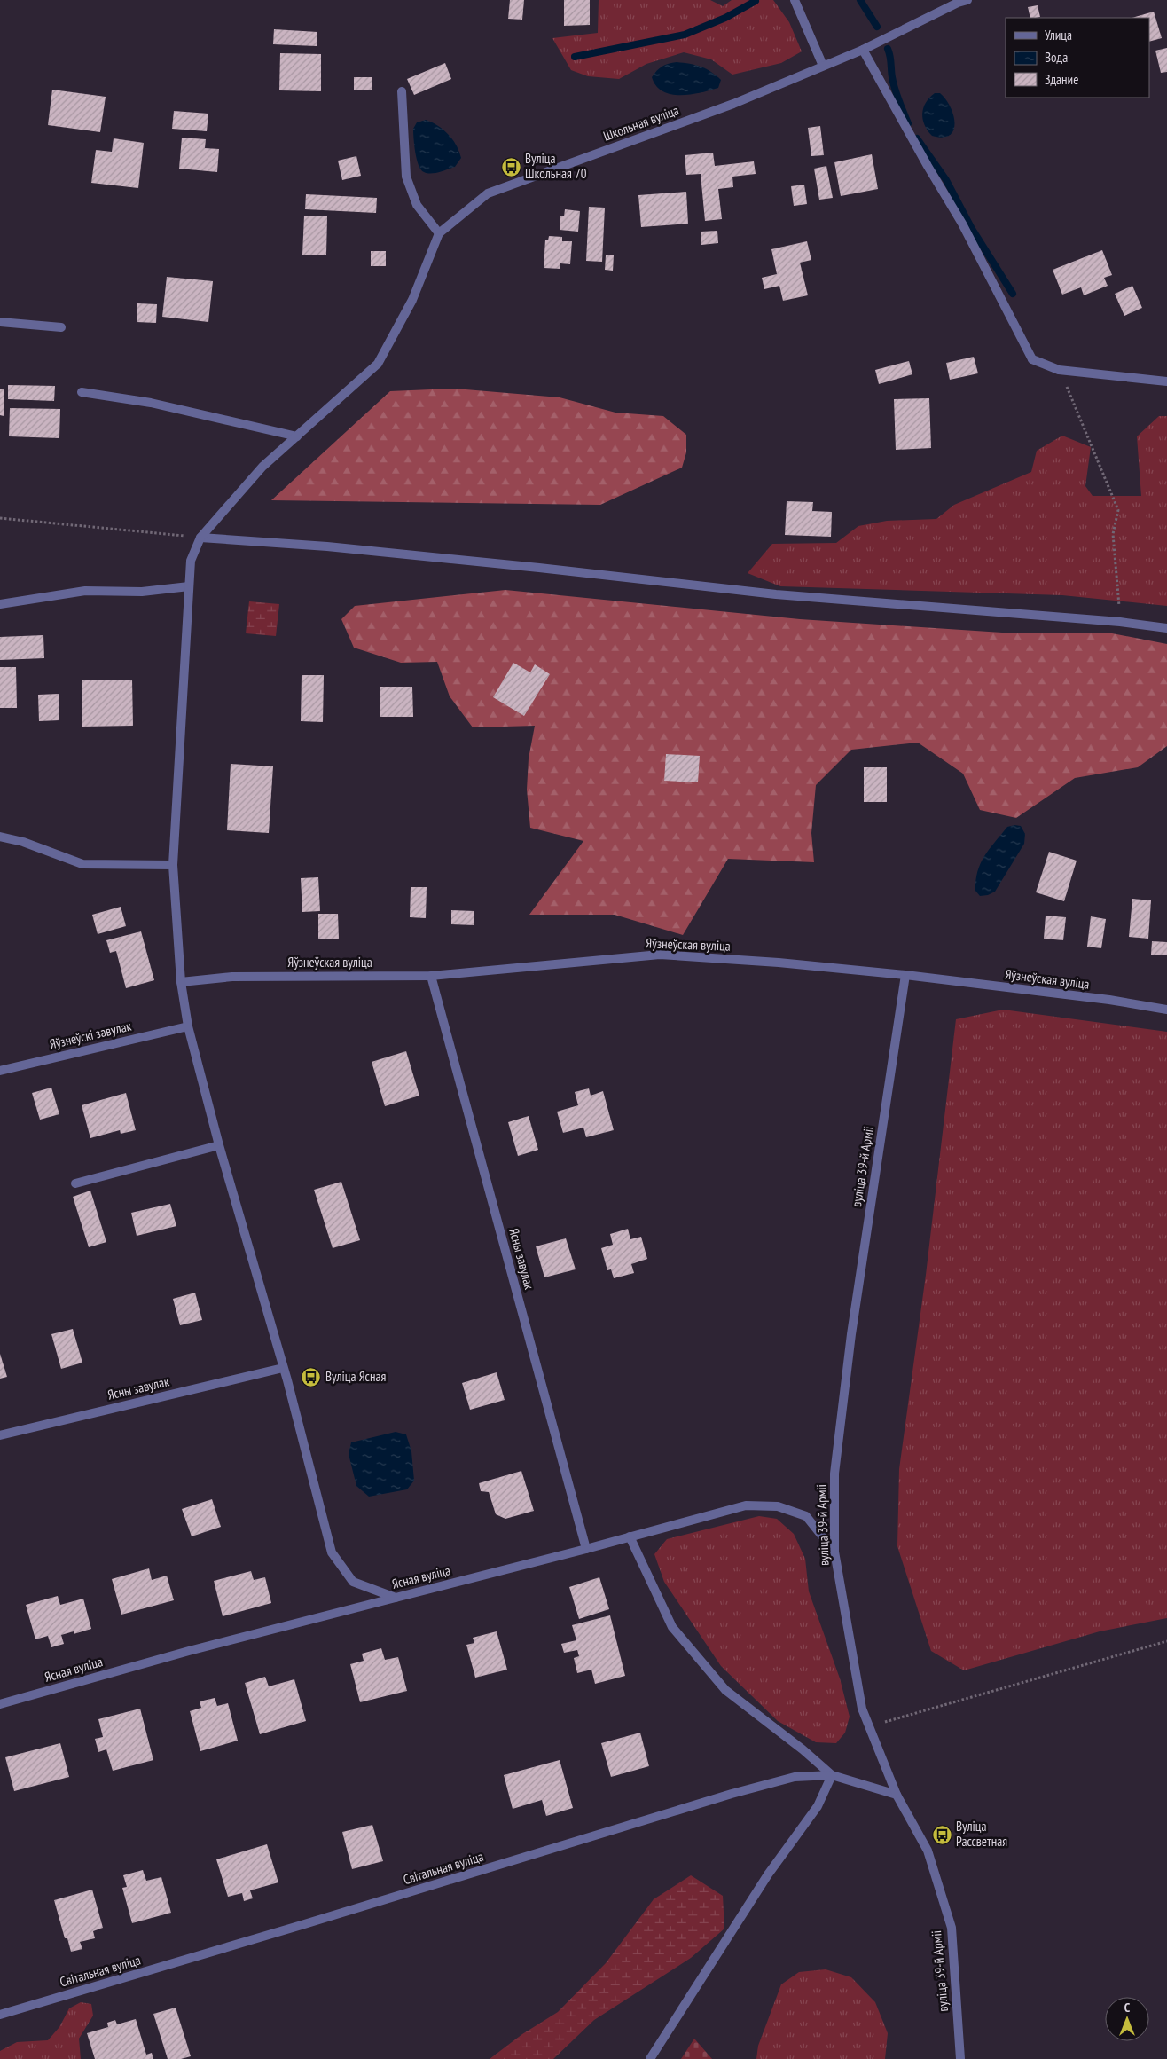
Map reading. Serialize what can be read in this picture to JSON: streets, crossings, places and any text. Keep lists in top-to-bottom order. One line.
{"streets":{"street":["Школьная вуліца","Яўзнеўская вуліца","Яўзнеўскі завулак","вуліца 39-й Арміі","Ясны завулак","Ясная вуліца","Світальная вуліца"]},"crossings":[["Школьная вуліца","Яўзнеўская вуліца"],["Школьная вуліца","Яўзнеўскі завулак"],["Школьная вуліца","Ясны завулак"],["Школьная вуліца","Ясная вуліца"],["Яўзнеўская вуліца","вуліца 39-й Арміі"],["Яўзнеўская вуліца","Ясны завулак"],["вуліца 39-й Арміі","Ясная вуліца"],["вуліца 39-й Арміі","Світальная вуліца"],["Ясны завулак","Ясная вуліца"]],"places":{"bus stop":["Вуліца Школьная 70","Вуліца Ясная","Вуліца Рассветная"]},"legend":["Улица","Вода","Здание"],"north":"top"}
